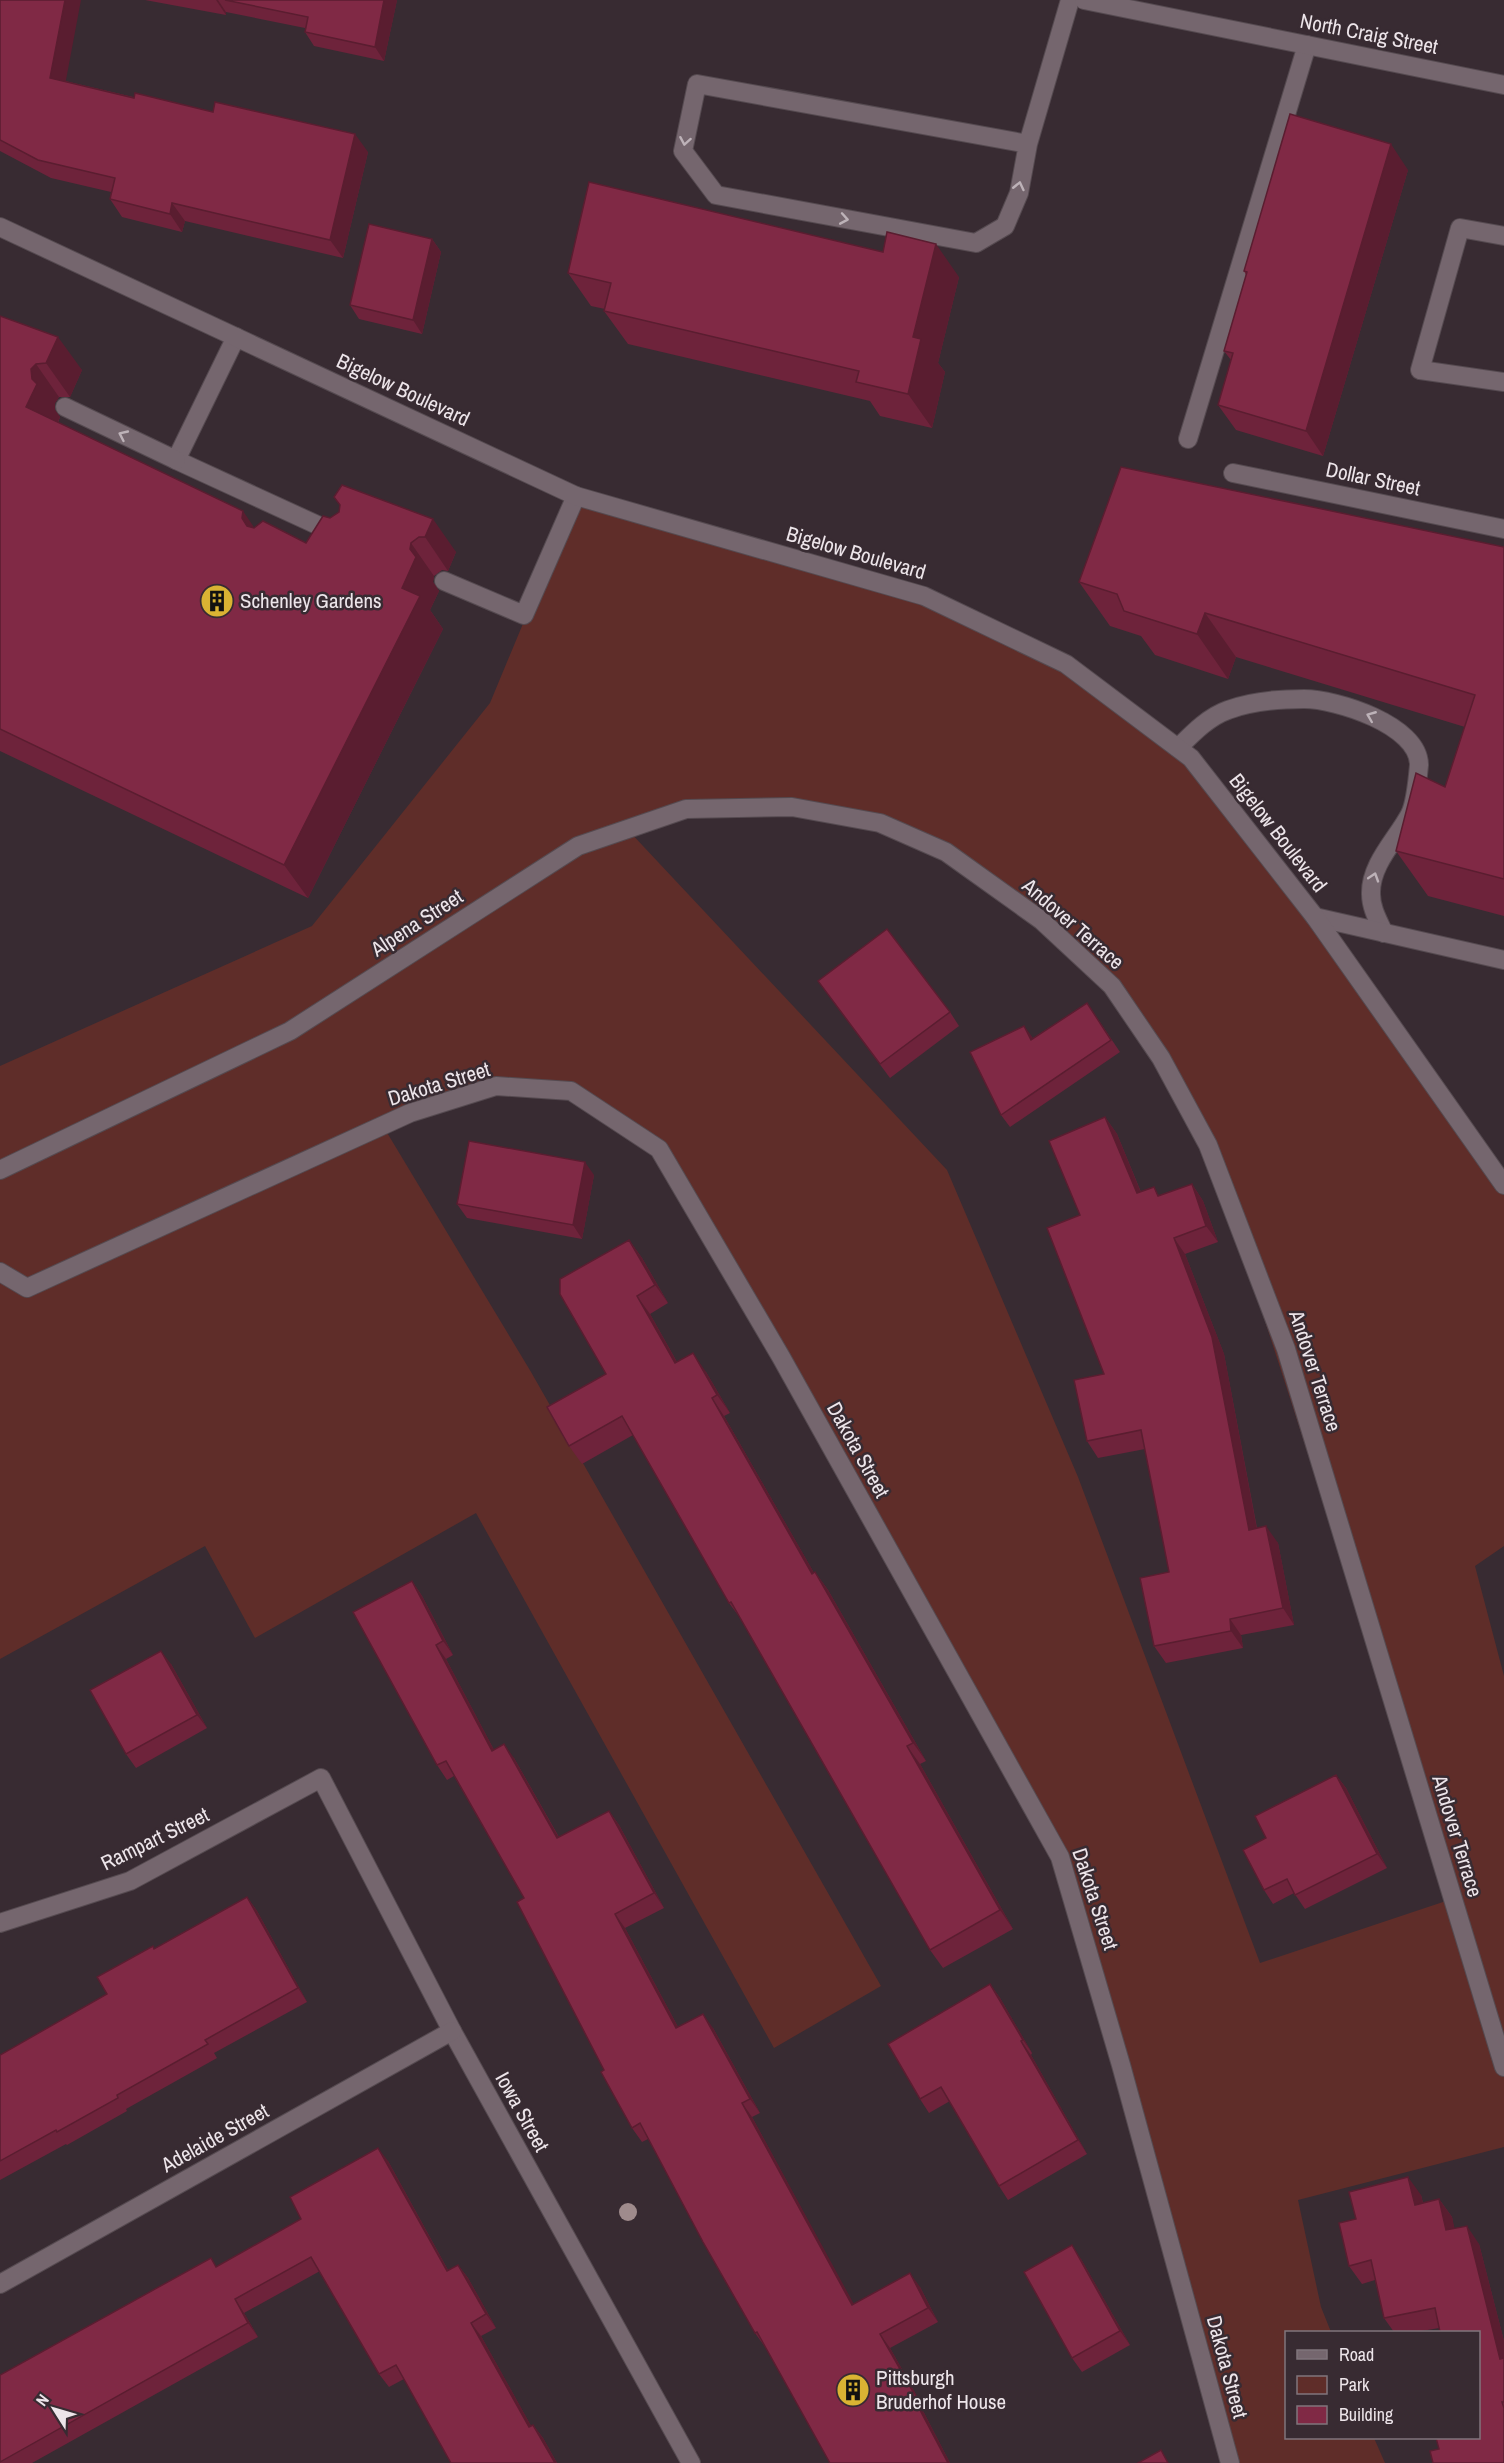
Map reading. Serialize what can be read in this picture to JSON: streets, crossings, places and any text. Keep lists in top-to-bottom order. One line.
{"streets":{"street":["North Craig Street","Bigelow Boulevard","Dollar Street","Alpena Street","Andover Terrace","Dakota Street","Rampart Street","Iowa Street","Adelaide Street"]},"crossings":[["Alpena Street","Andover Terrace"],["Rampart Street","Iowa Street"],["Iowa Street","Adelaide Street"]],"places":{"building":["Schenley Gardens","Pittsburgh Bruderhof House"]},"legend":["Road","Park","Building"],"north":"top left"}
